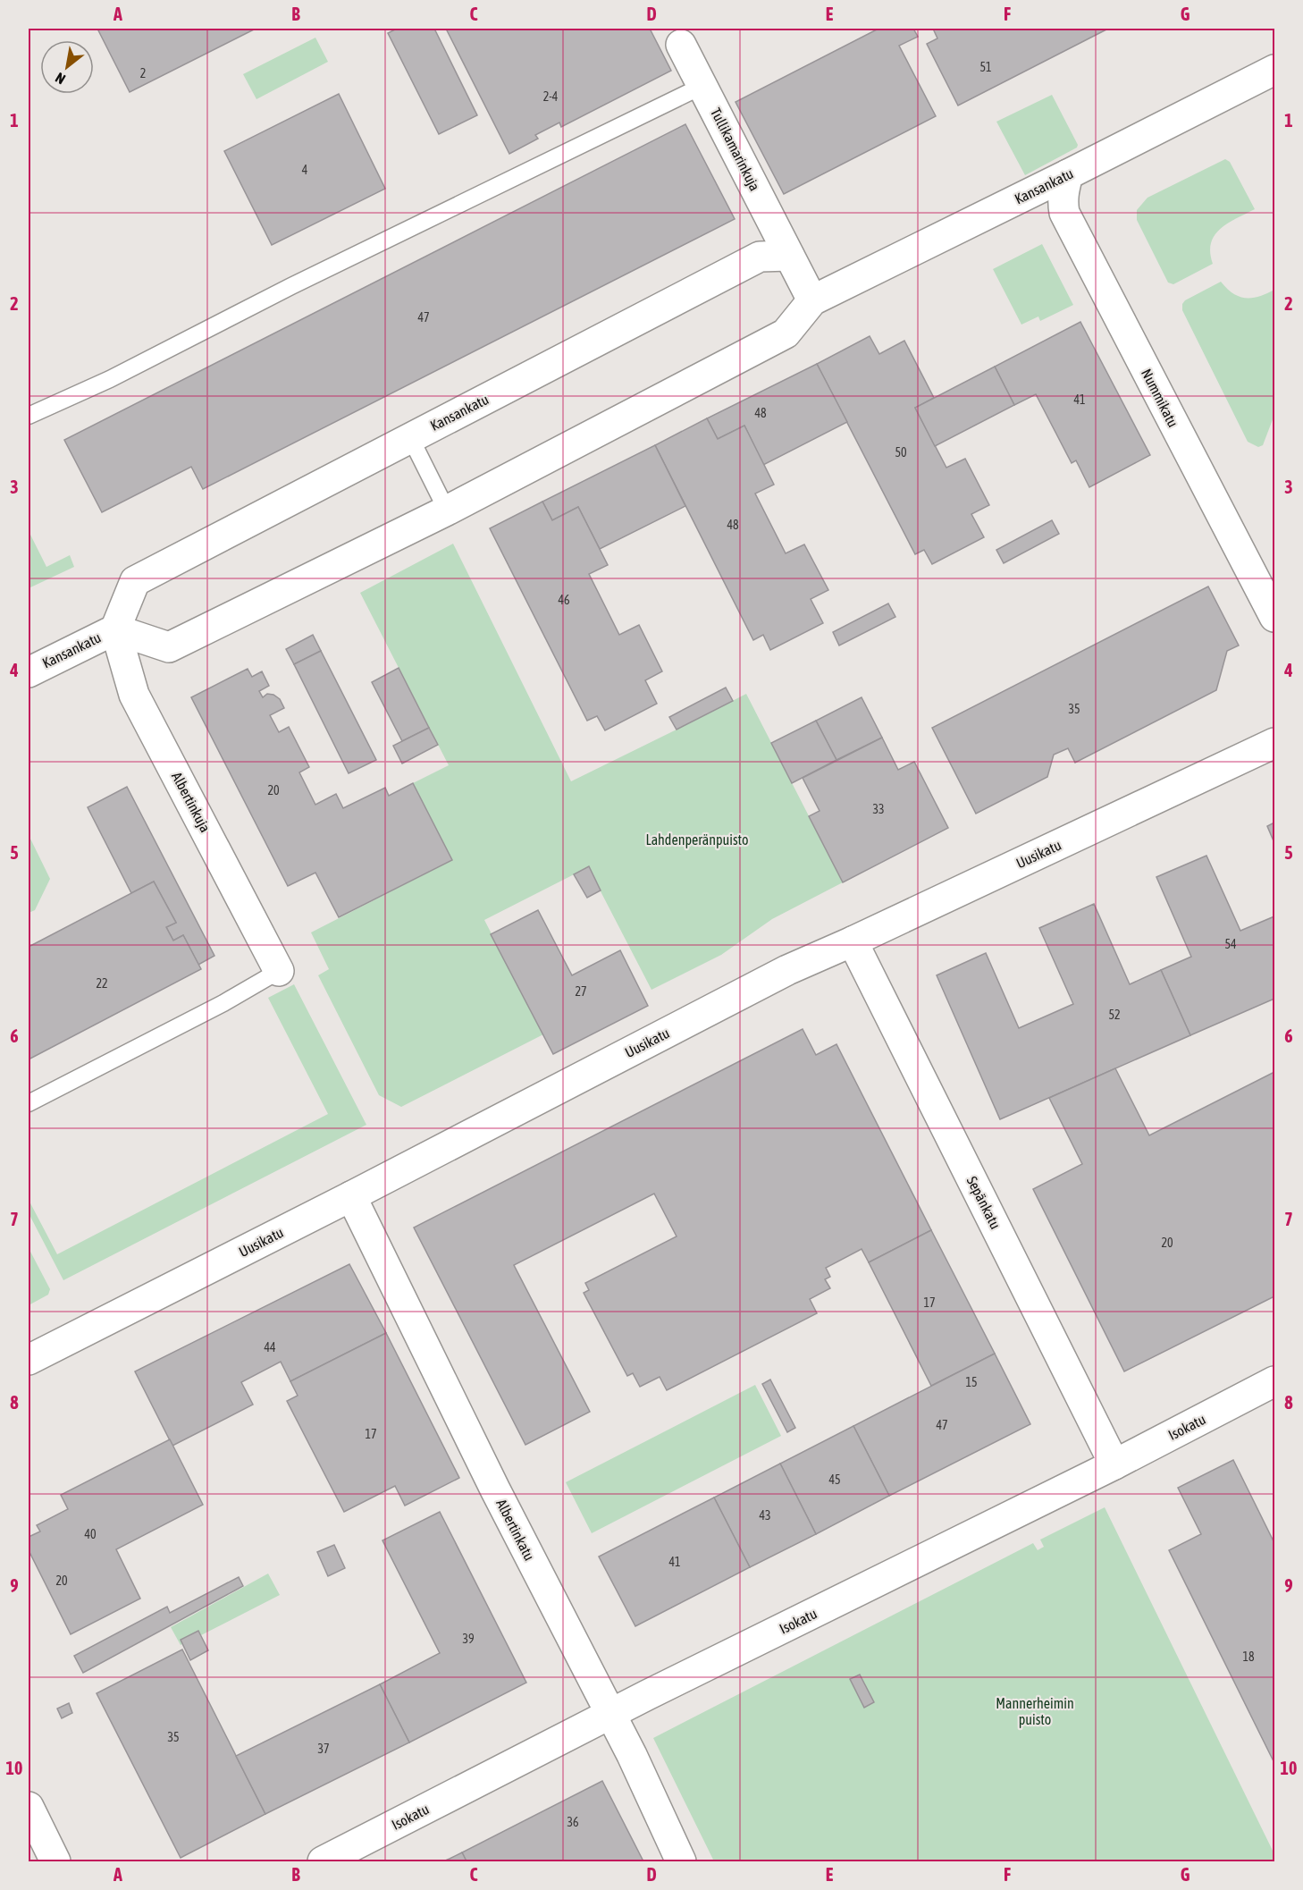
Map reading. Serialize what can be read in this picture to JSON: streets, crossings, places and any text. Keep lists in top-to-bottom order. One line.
{"streets":{"street":["Tullikamarinkuja","Kansankatu","Nummikatu","Albertinkuja","Uusikatu","Sepänkatu","Isokatu","Albertinkatu"]},"crossings":[["Tullikamarinkuja","Kansankatu"],["Kansankatu","Nummikatu"],["Kansankatu","Albertinkuja"],["Uusikatu","Sepänkatu"],["Uusikatu","Albertinkatu"],["Sepänkatu","Isokatu"],["Isokatu","Albertinkatu"]],"parks":["Lahdenperänpuisto","Mannerheimin puisto"],"house_numbers":["51","2","2-4","4","47","41","48","50","48","46","35","20","33","54","22","27","52","20","17","44","15","47","17","45","43","40","41","20","39","18","35","37","36"],"north":"bottom left","grid":{"columns":["A","B","C","D","E","F","G"],"rows":["1","2","3","4","5","6","7","8","9","10"]}}
